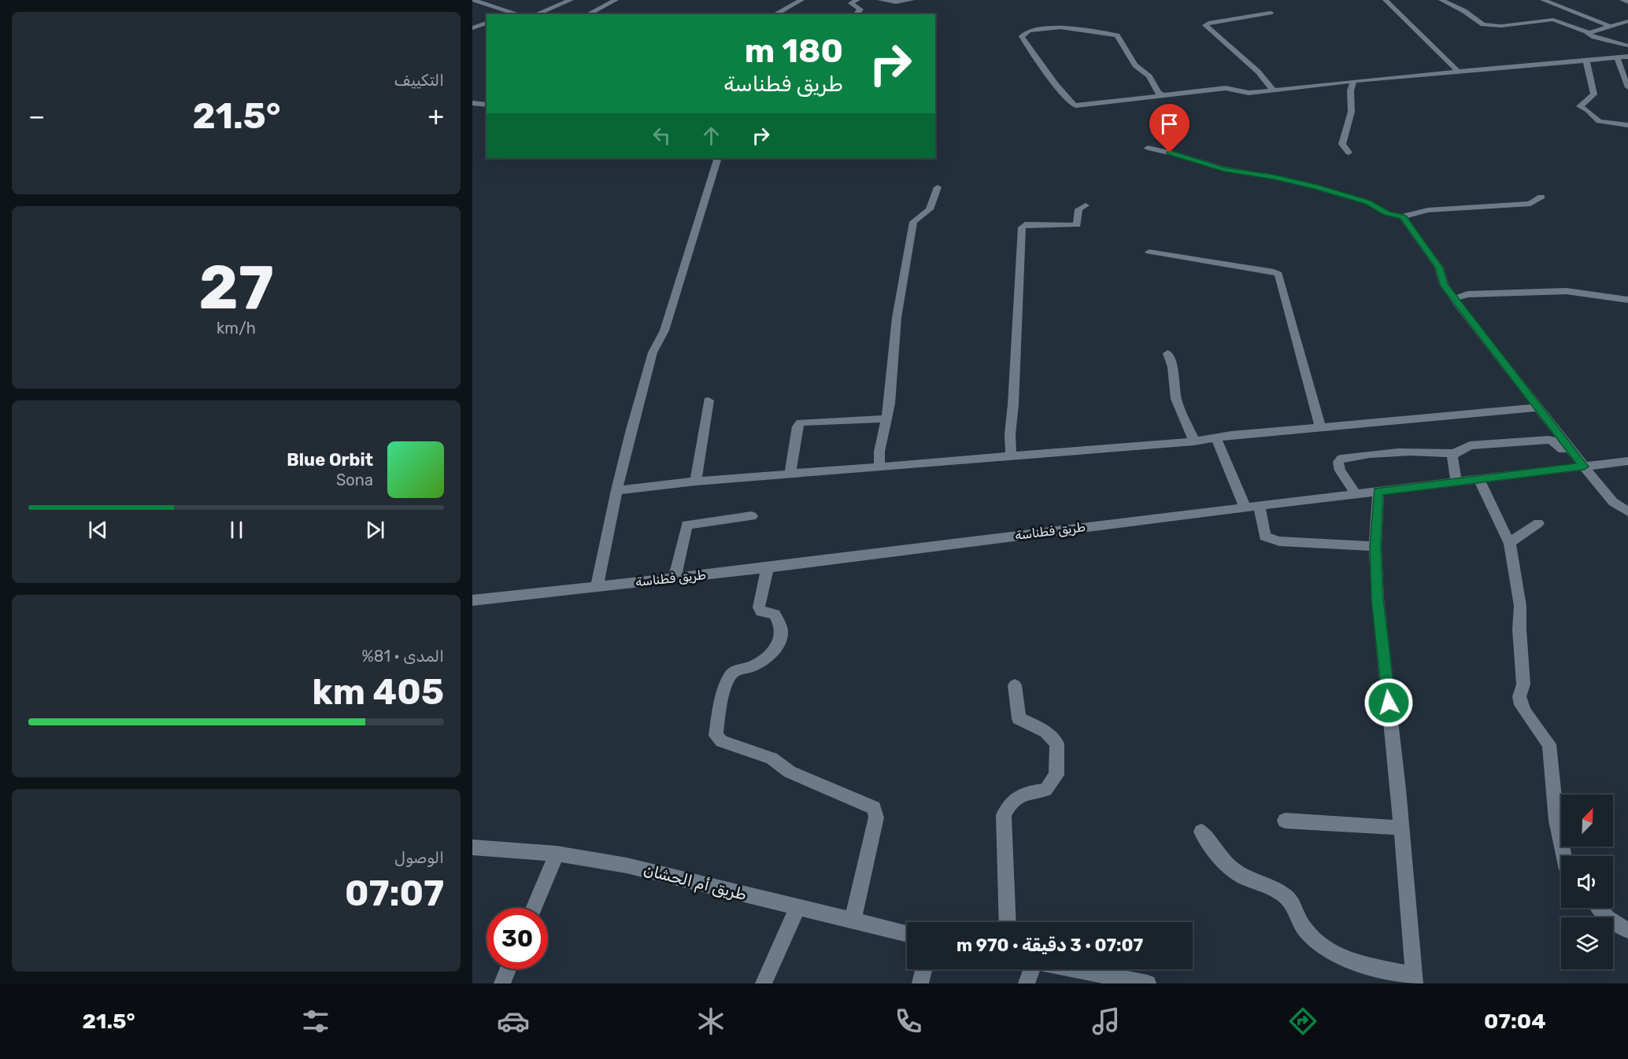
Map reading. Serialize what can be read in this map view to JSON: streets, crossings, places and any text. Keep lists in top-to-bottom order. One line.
{"streets":{"street":["طريق فطناسة","طريق أم الحشان"]},"north":"top right","page":{"tile":["التكييف",["27","km/h"],["المدى · 81%","405 km"],["الوصول","07:07"]],"turn":["180 m","طريق فطناسة"],"heat":["−","21.5°","+"],"song":["Blue Orbit","Sona"],"limit":"30","trip":"07:07 · 3 دقيقة · 970 m","tabs":["07:04","21.5°"]}}
